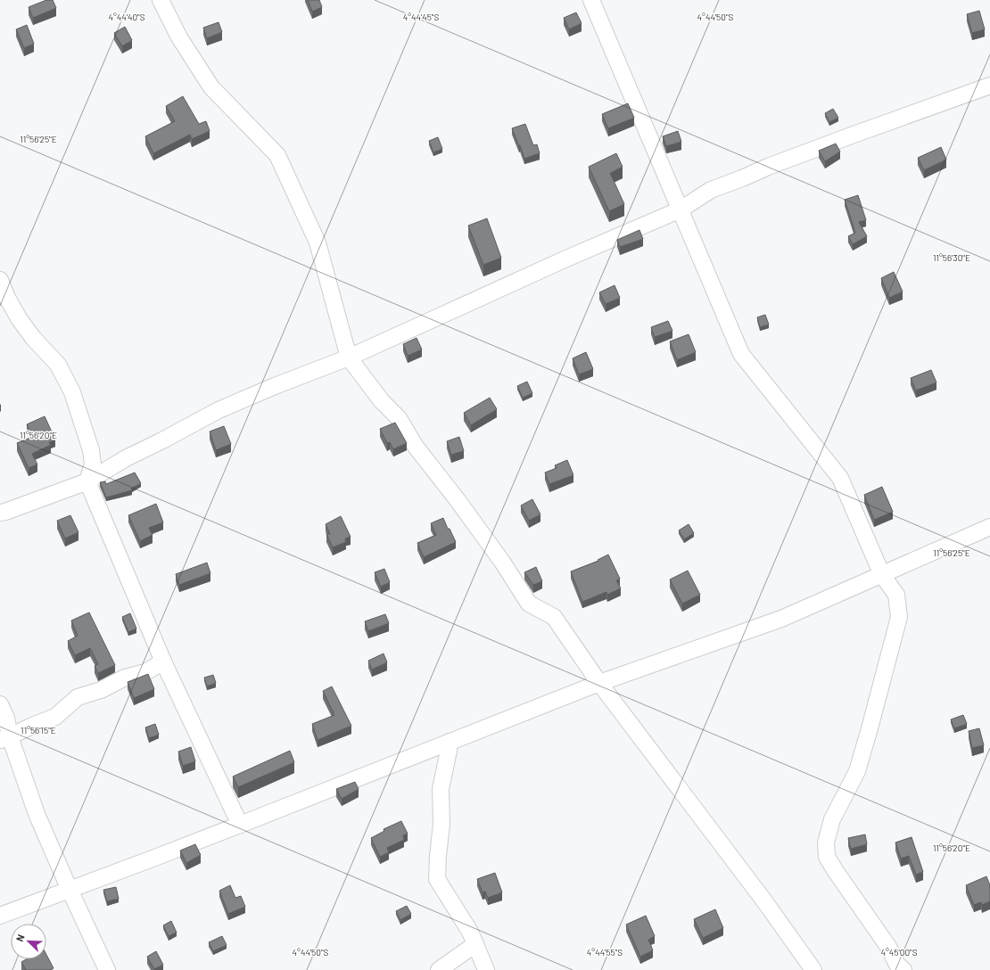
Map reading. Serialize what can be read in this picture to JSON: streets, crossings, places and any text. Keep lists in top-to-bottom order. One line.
{"north":"top left","coordinates":["4°44'40\"S","4°44'45\"S","4°44'50\"S","11°56'25\"E","11°56'30\"E","11°56'20\"E","11°56'15\"E","4°44'55\"S","4°45'00\"S"]}
